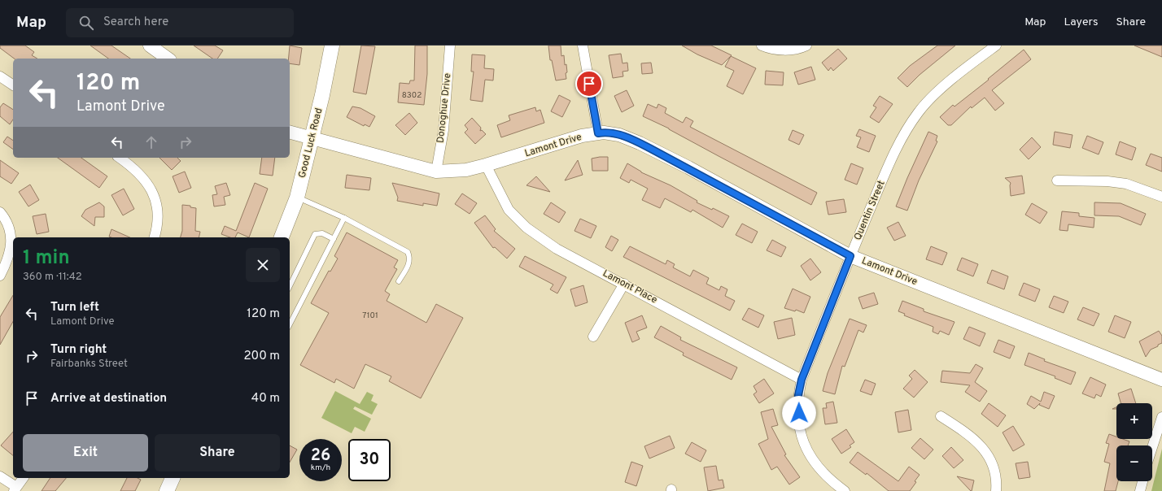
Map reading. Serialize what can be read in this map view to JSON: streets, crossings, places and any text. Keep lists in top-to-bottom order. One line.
{"streets":{"main road":["Good Luck Road"],"street":["Donoghue Drive","Lamont Drive","Quentin Street","Lamont Place"]},"crossings":[["Donoghue Drive","Lamont Drive"],["Good Luck Road","Lamont Drive"],["Lamont Drive","Quentin Street"],["Lamont Drive","Lamont Place"],["Quentin Street","Lamont Place"]],"house_numbers":["8302","7101"],"page":{"header":"Map","search":"Search here","nav":["Map","Layers","Share"],"turn":["120 m","Lamont Drive"],"heading":["1 min","360 m · 11:42"],"list":[{"name":"Turn left","note":"Lamont Drive","value":"120 m"},{"name":"Turn right","note":"Fairbanks Street","value":"200 m"},{"name":"Arrive at destination","value":"40 m"}],"map_buttons":["+","−"],"buttons":["Exit","Share"],"speed":"26 km/h","limit":"30"}}
